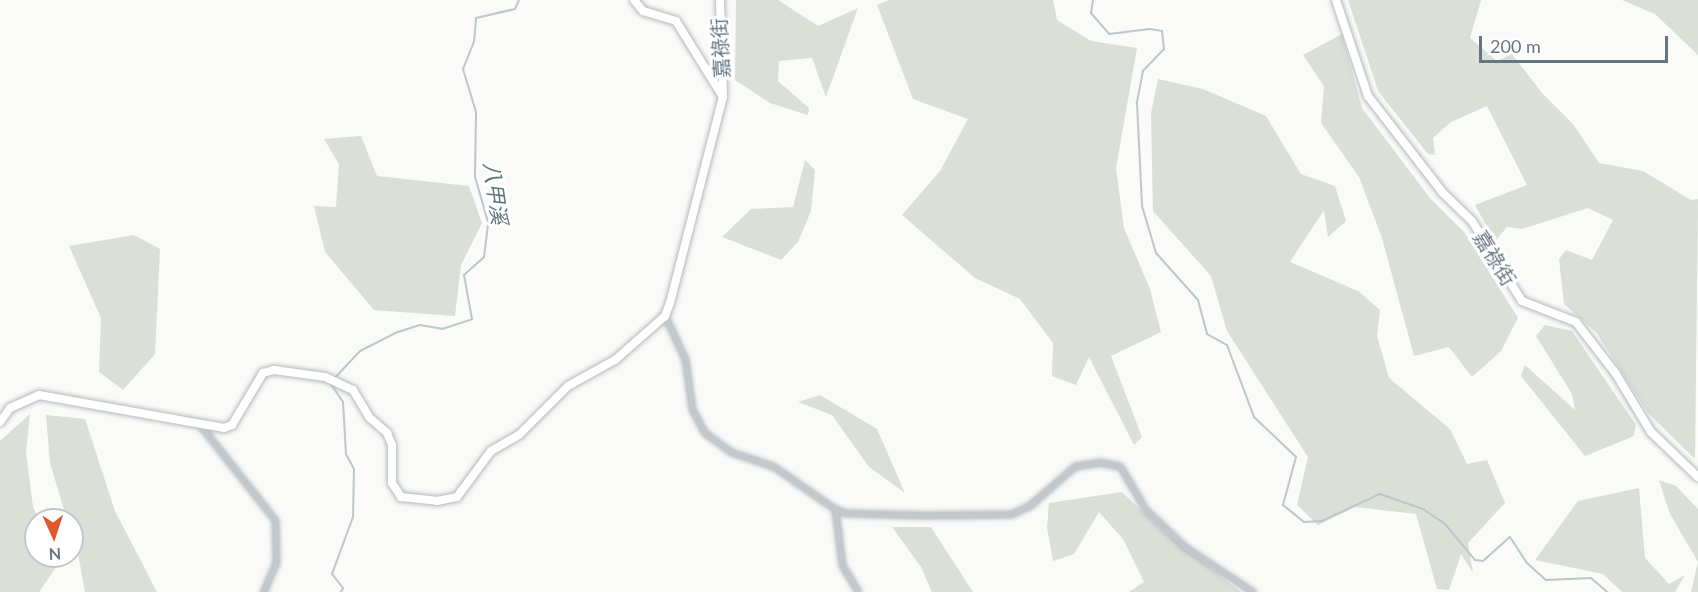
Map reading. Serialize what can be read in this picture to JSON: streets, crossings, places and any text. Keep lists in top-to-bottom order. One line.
{"streets":{"street":["嘉祿街"]},"water":["八甲溪"],"scale_bar":"200 m","north":"bottom"}
